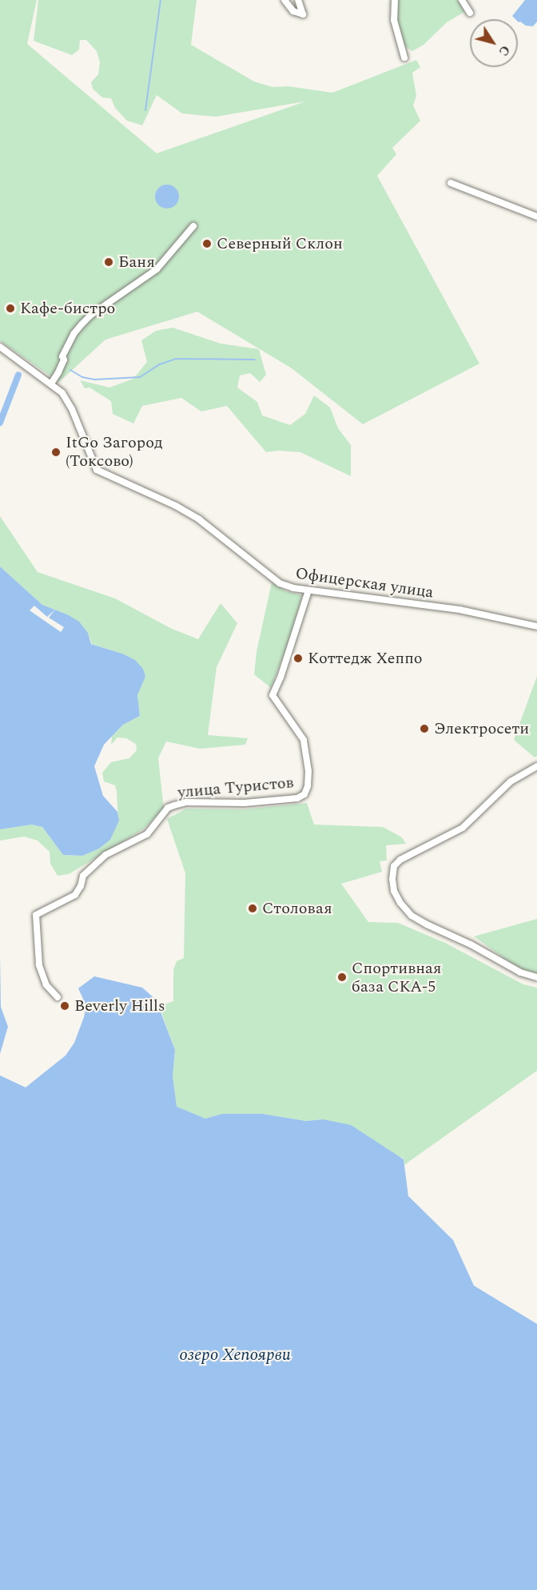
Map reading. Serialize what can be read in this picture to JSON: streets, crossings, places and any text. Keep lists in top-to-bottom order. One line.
{"streets":{"street":["Офицерская улица","улица Туристов"]},"crossings":[["Офицерская улица","улица Туристов"]],"water":["озеро Хепоярви"],"places":["Северный Склон","Баня","Кафе-бистро","ItGo Загород (Токсово)","Коттедж Хеппо","Электросети","Столовая","Спортивная база СКА-5","Beverly Hills"],"north":"bottom right"}
